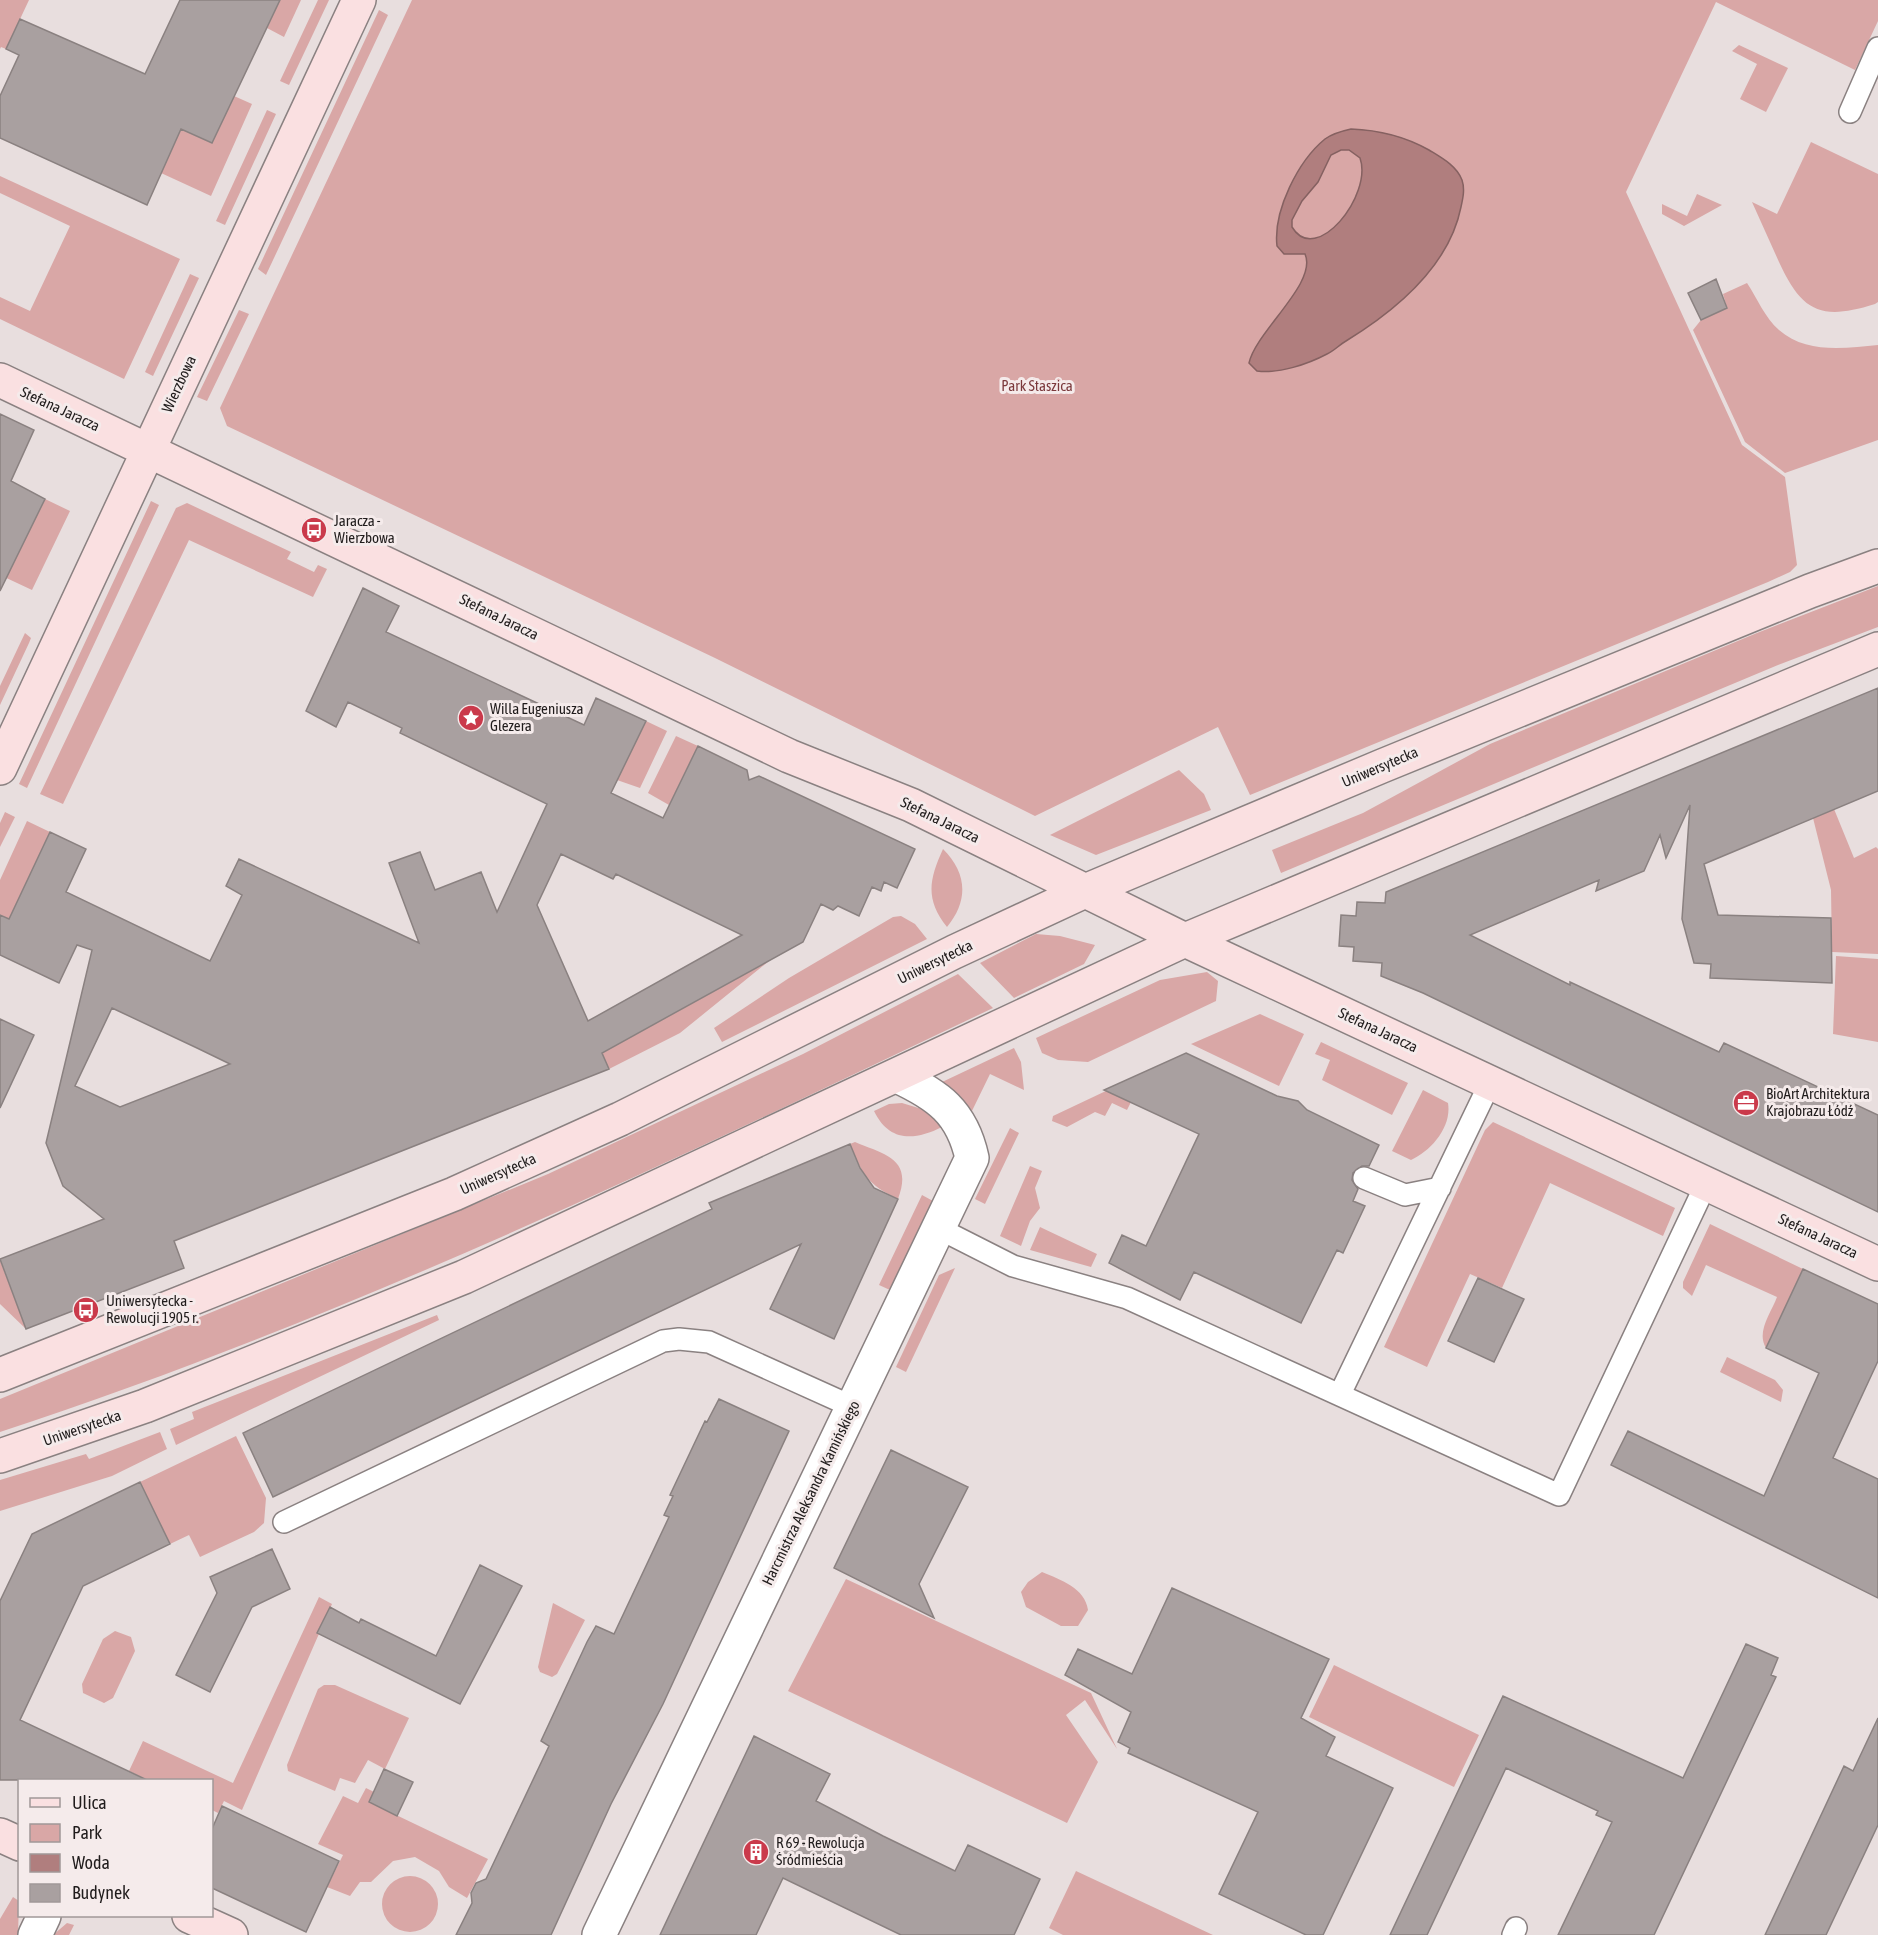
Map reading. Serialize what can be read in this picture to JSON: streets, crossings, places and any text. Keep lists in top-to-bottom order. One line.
{"streets":{"main road":["Wierzbowa","Stefana Jaracza","Uniwersytecka"],"street":["Harcmistrza Aleksandra Kamińskiego"]},"crossings":[["Wierzbowa","Stefana Jaracza"],["Stefana Jaracza","Uniwersytecka"],["Uniwersytecka","Harcmistrza Aleksandra Kamińskiego"]],"parks":["Park Staszica"],"places":{"bus stop":["Jaracza - Wierzbowa","Uniwersytecka - Rewolucji 1905 r."],"place":["Willa Eugeniusza Glezera"],"office":["BioArt Architektura Krajobrazu Łódź"],"building":["R 69 - Rewolucja Śródmieścia"]},"legend":["Ulica","Park","Woda","Budynek"]}
